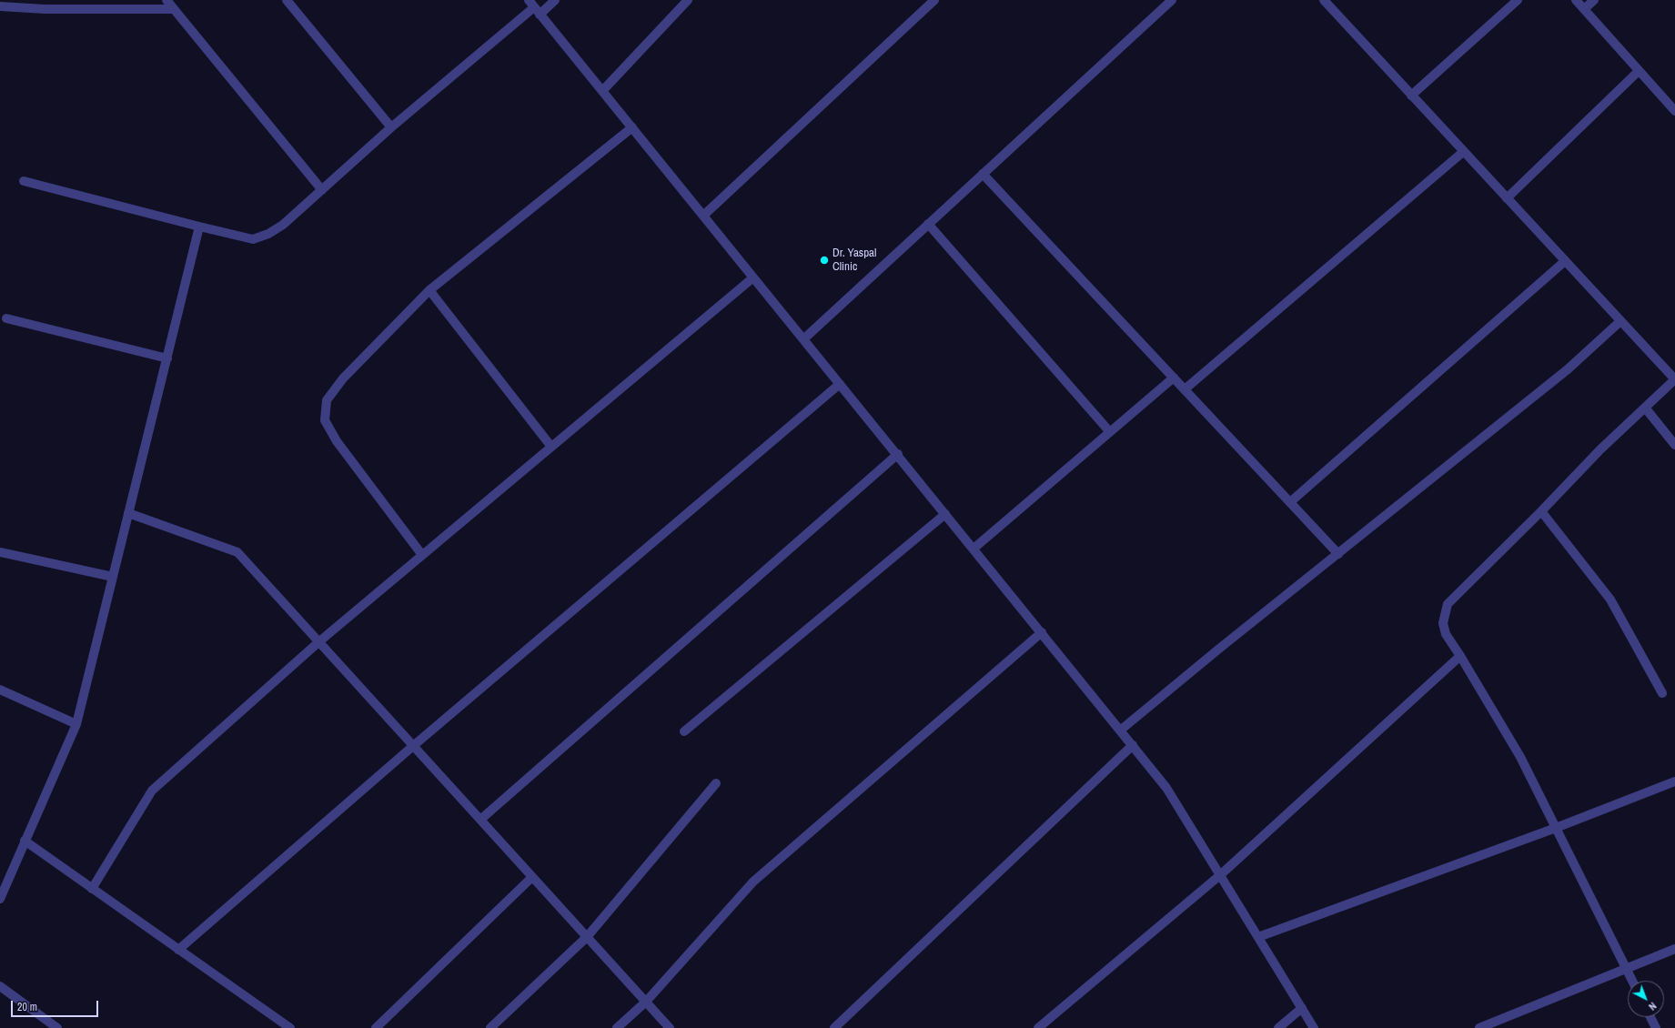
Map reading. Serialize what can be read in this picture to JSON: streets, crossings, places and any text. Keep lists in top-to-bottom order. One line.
{"places":["Dr. Yaspal Clinic"],"scale_bar":"20 m","north":"bottom right"}
